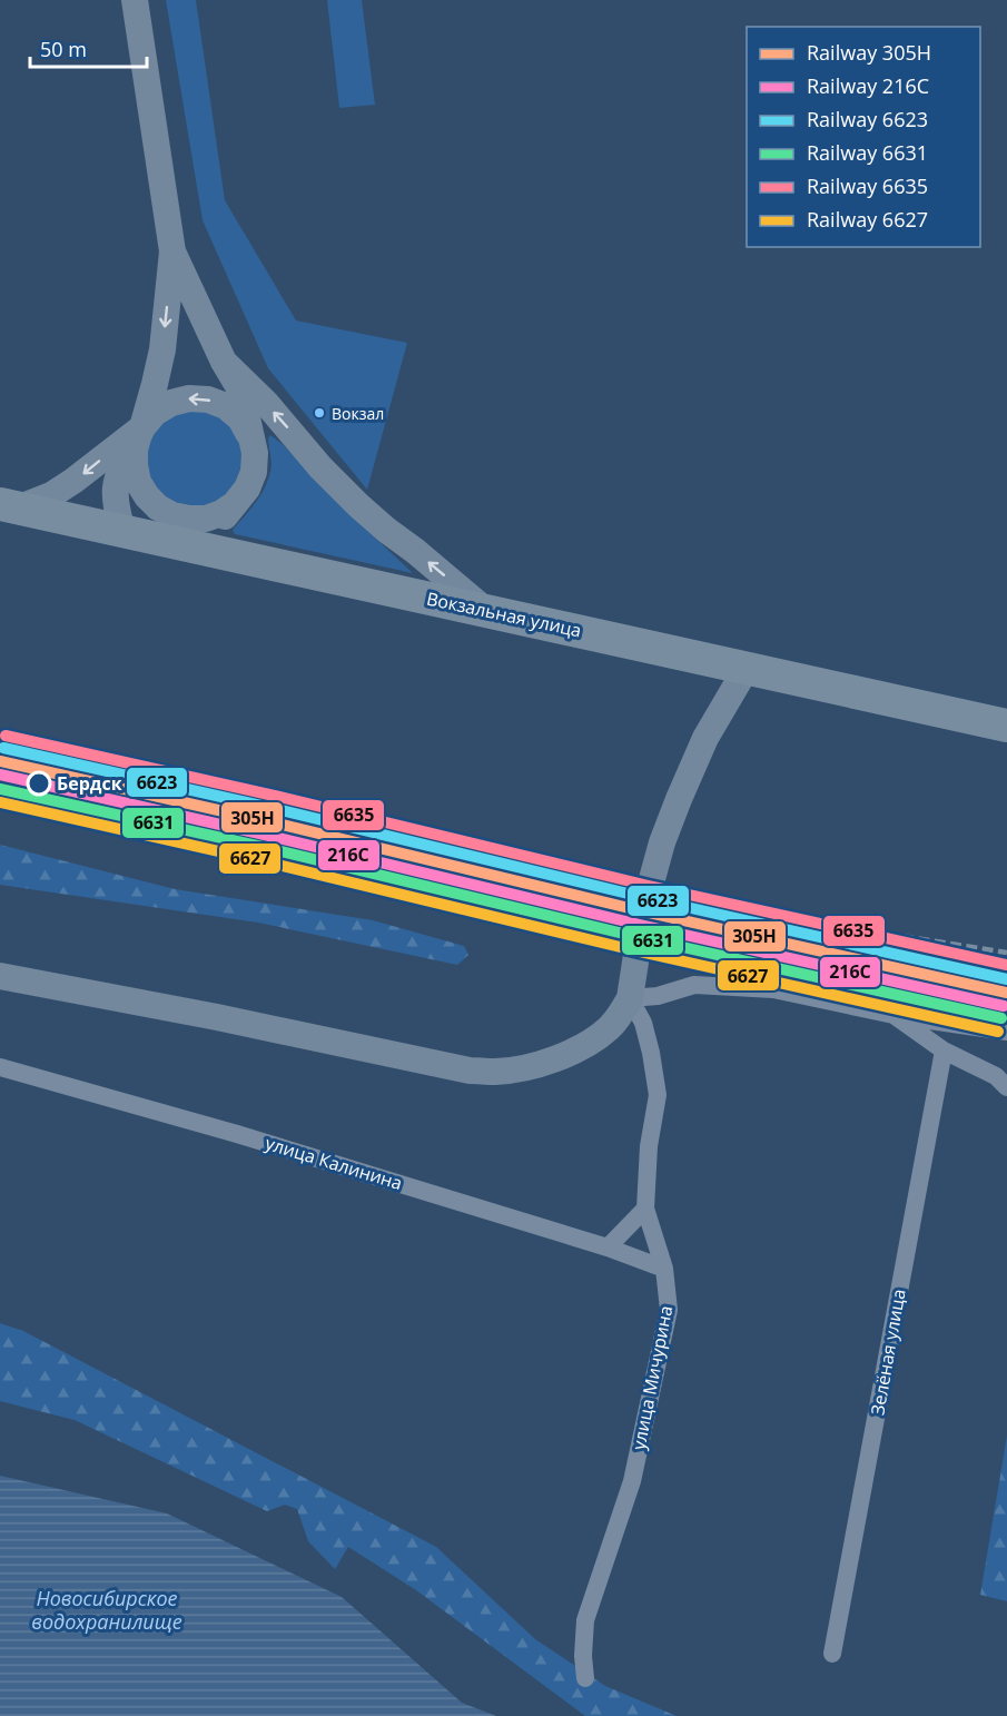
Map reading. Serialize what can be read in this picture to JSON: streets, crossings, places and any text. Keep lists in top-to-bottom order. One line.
{"streets":{"highway":["Вокзальная улица"],"street":["улица Калинина","Зелёная улица","улица Мичурина"]},"crossings":[["улица Калинина","улица Мичурина"]],"water":["Новосибирское водохранилище"],"places":["Вокзал","Бердск"],"lines":["rail line 6635","rail line 6623","rail line 305Н","rail line 216С","rail line 6631","rail line 6627"],"legend":["Railway 305Н","Railway 216С","Railway 6623","Railway 6631","Railway 6635","Railway 6627"],"scale_bar":"50 m"}
